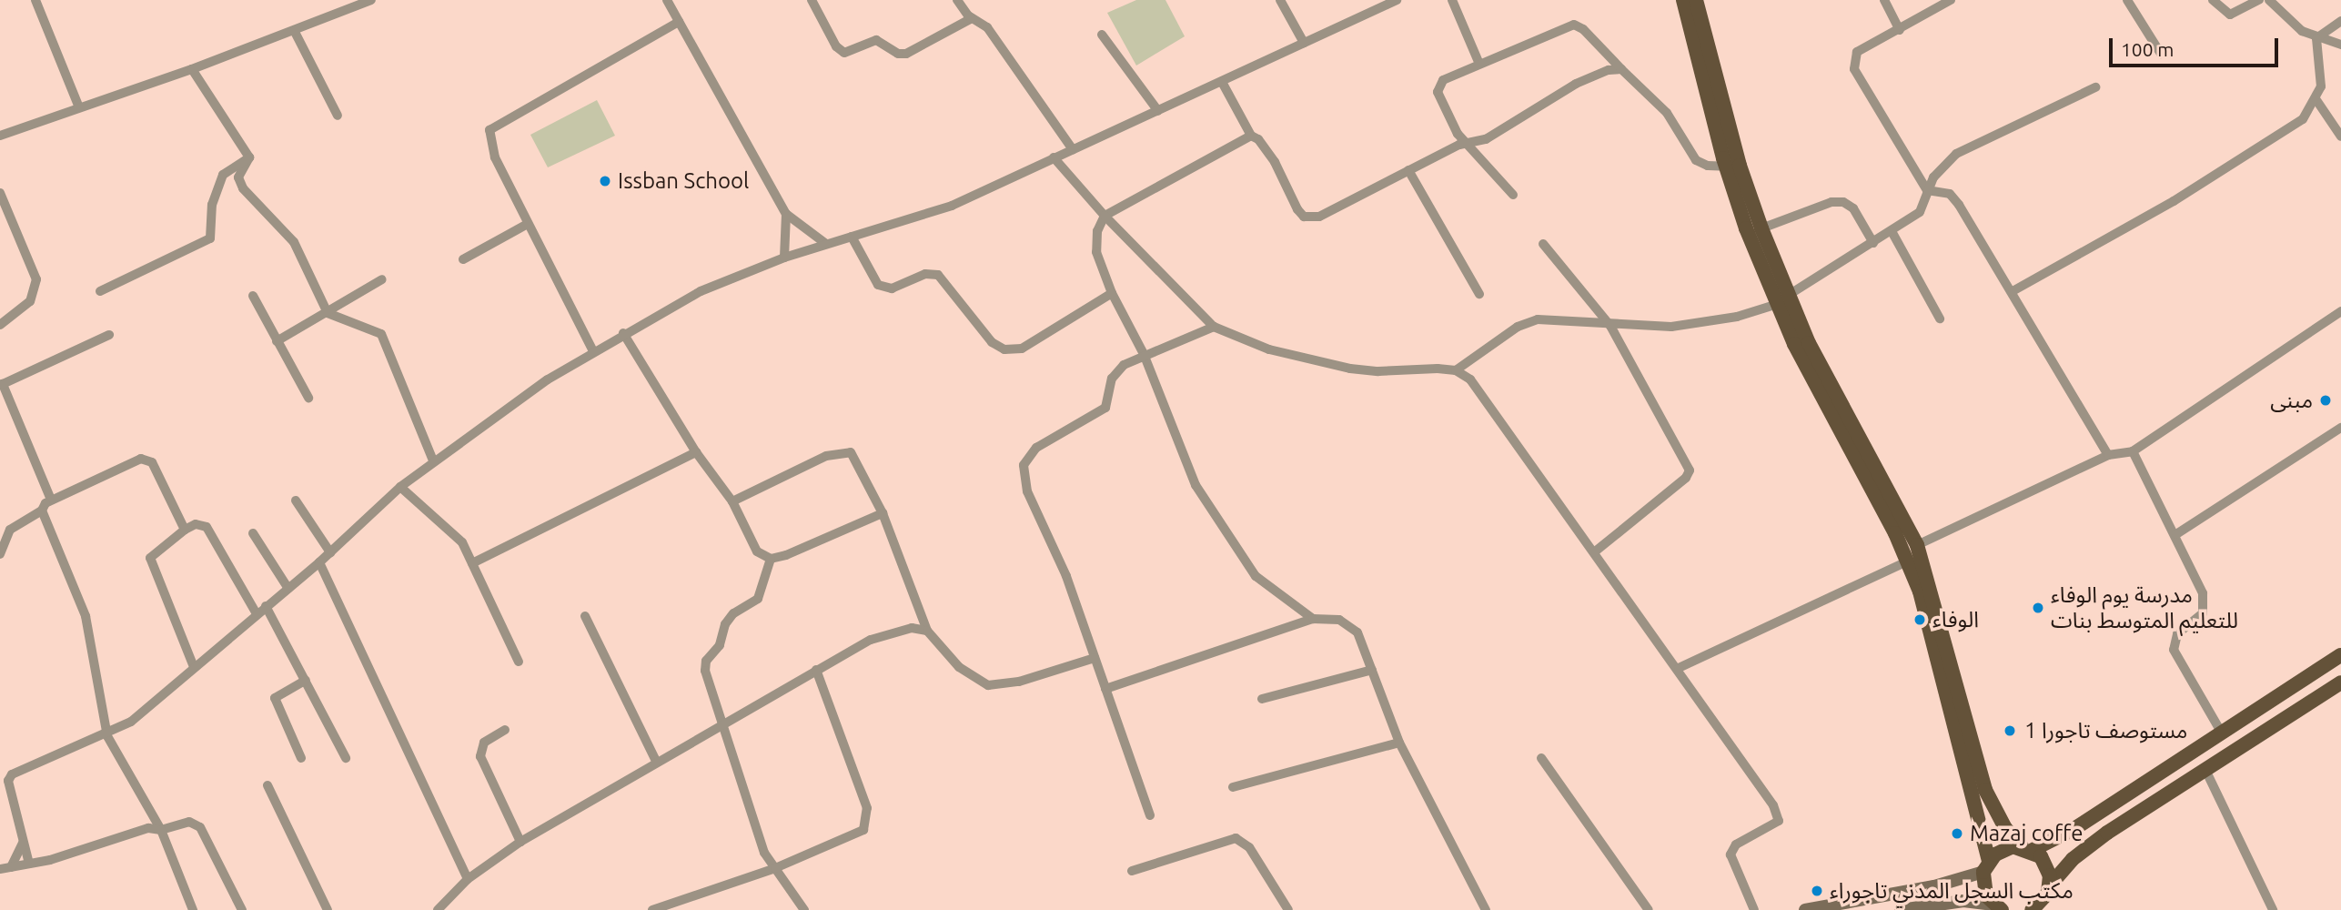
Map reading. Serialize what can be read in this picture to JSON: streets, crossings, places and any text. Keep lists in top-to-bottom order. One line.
{"places":["Issban School","مبنى","مدرسة يوم الوفاء للتعليم المتوسط بنات","الوفاء","مستوصف تاجورا 1","Mazaj coffe","مكتب السجل المدني تاجوراء"],"scale_bar":"100 m"}
